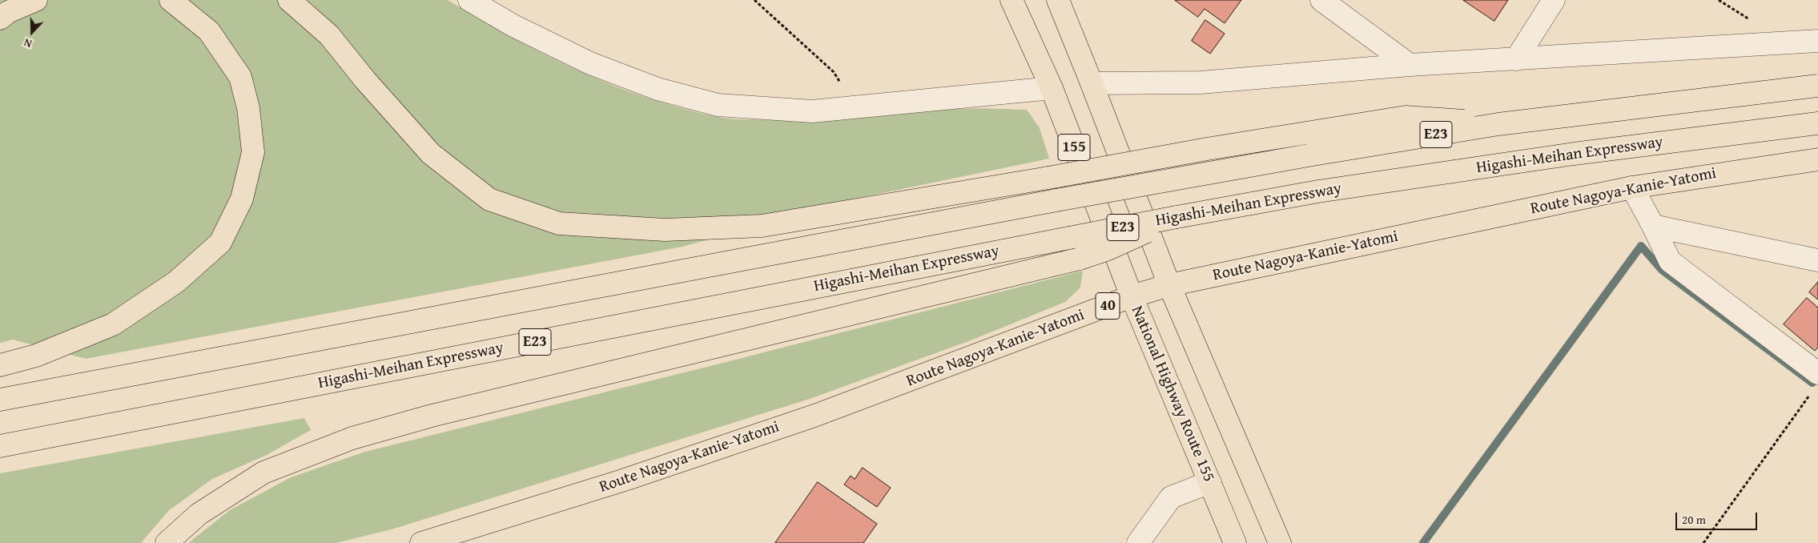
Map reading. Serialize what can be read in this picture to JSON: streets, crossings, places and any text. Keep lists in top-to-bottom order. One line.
{"streets":{"main road":["E23","155","Higashi-Meihan Expressway","Route Nagoya-Kanie-Yatomi","40","National Highway Route 155"]},"crossings":[["155","Route Nagoya-Kanie-Yatomi"],["Route Nagoya-Kanie-Yatomi","National Highway Route 155"]],"scale_bar":"20 m","north":"bottom"}
